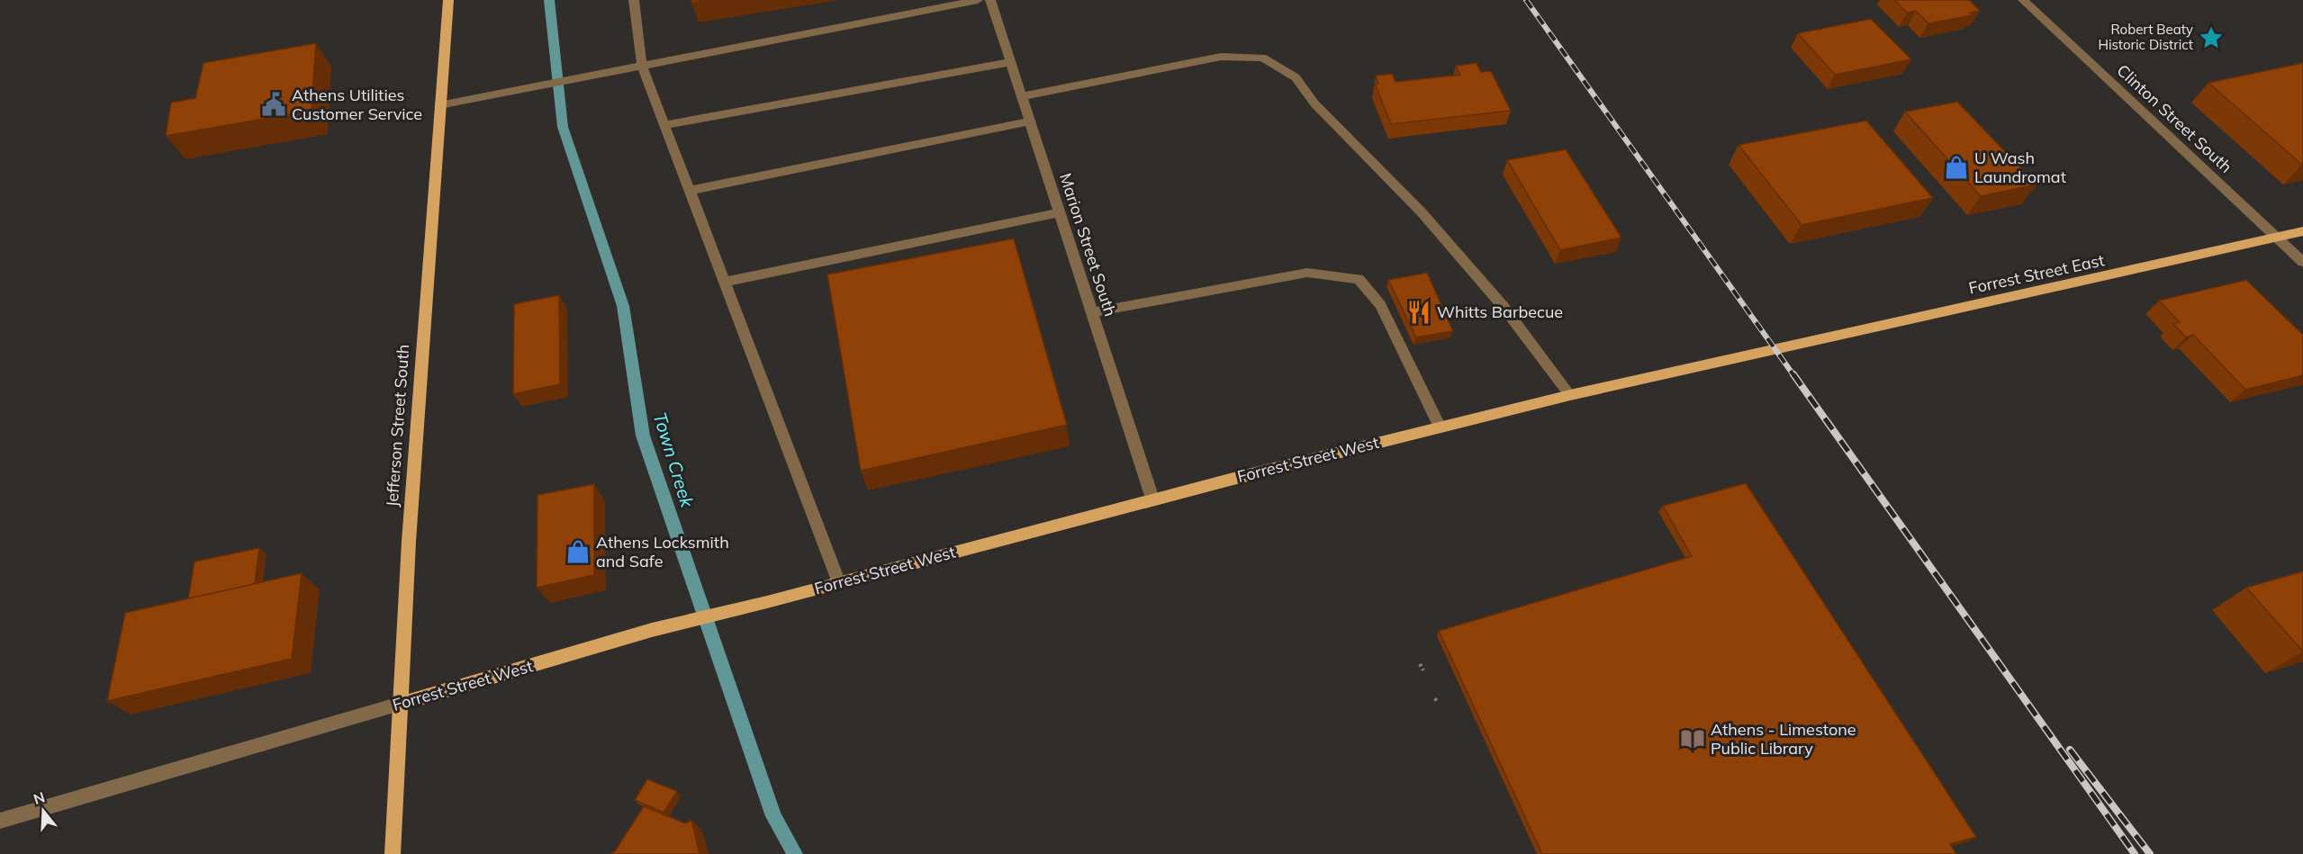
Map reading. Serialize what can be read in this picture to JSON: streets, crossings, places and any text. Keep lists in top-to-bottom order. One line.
{"streets":{"main road":["Forrest Street East","Jefferson Street South","Forrest Street West"],"street":["Clinton Street South","Marion Street South"]},"crossings":[["Clinton Street South","Forrest Street East"],["Marion Street South","Forrest Street West"],["Forrest Street East","Forrest Street West"],["Jefferson Street South","Forrest Street West"]],"water":["Town Creek"],"places":{"place":["Robert Beaty Historic District"],"public building":["Athens Utilities Customer Service"],"shop":["U Wash Laundromat","Athens Locksmith and Safe"],"restaurant":["Whitts Barbecue"],"library":["Athens - Limestone Public Library"]},"north":"top"}
